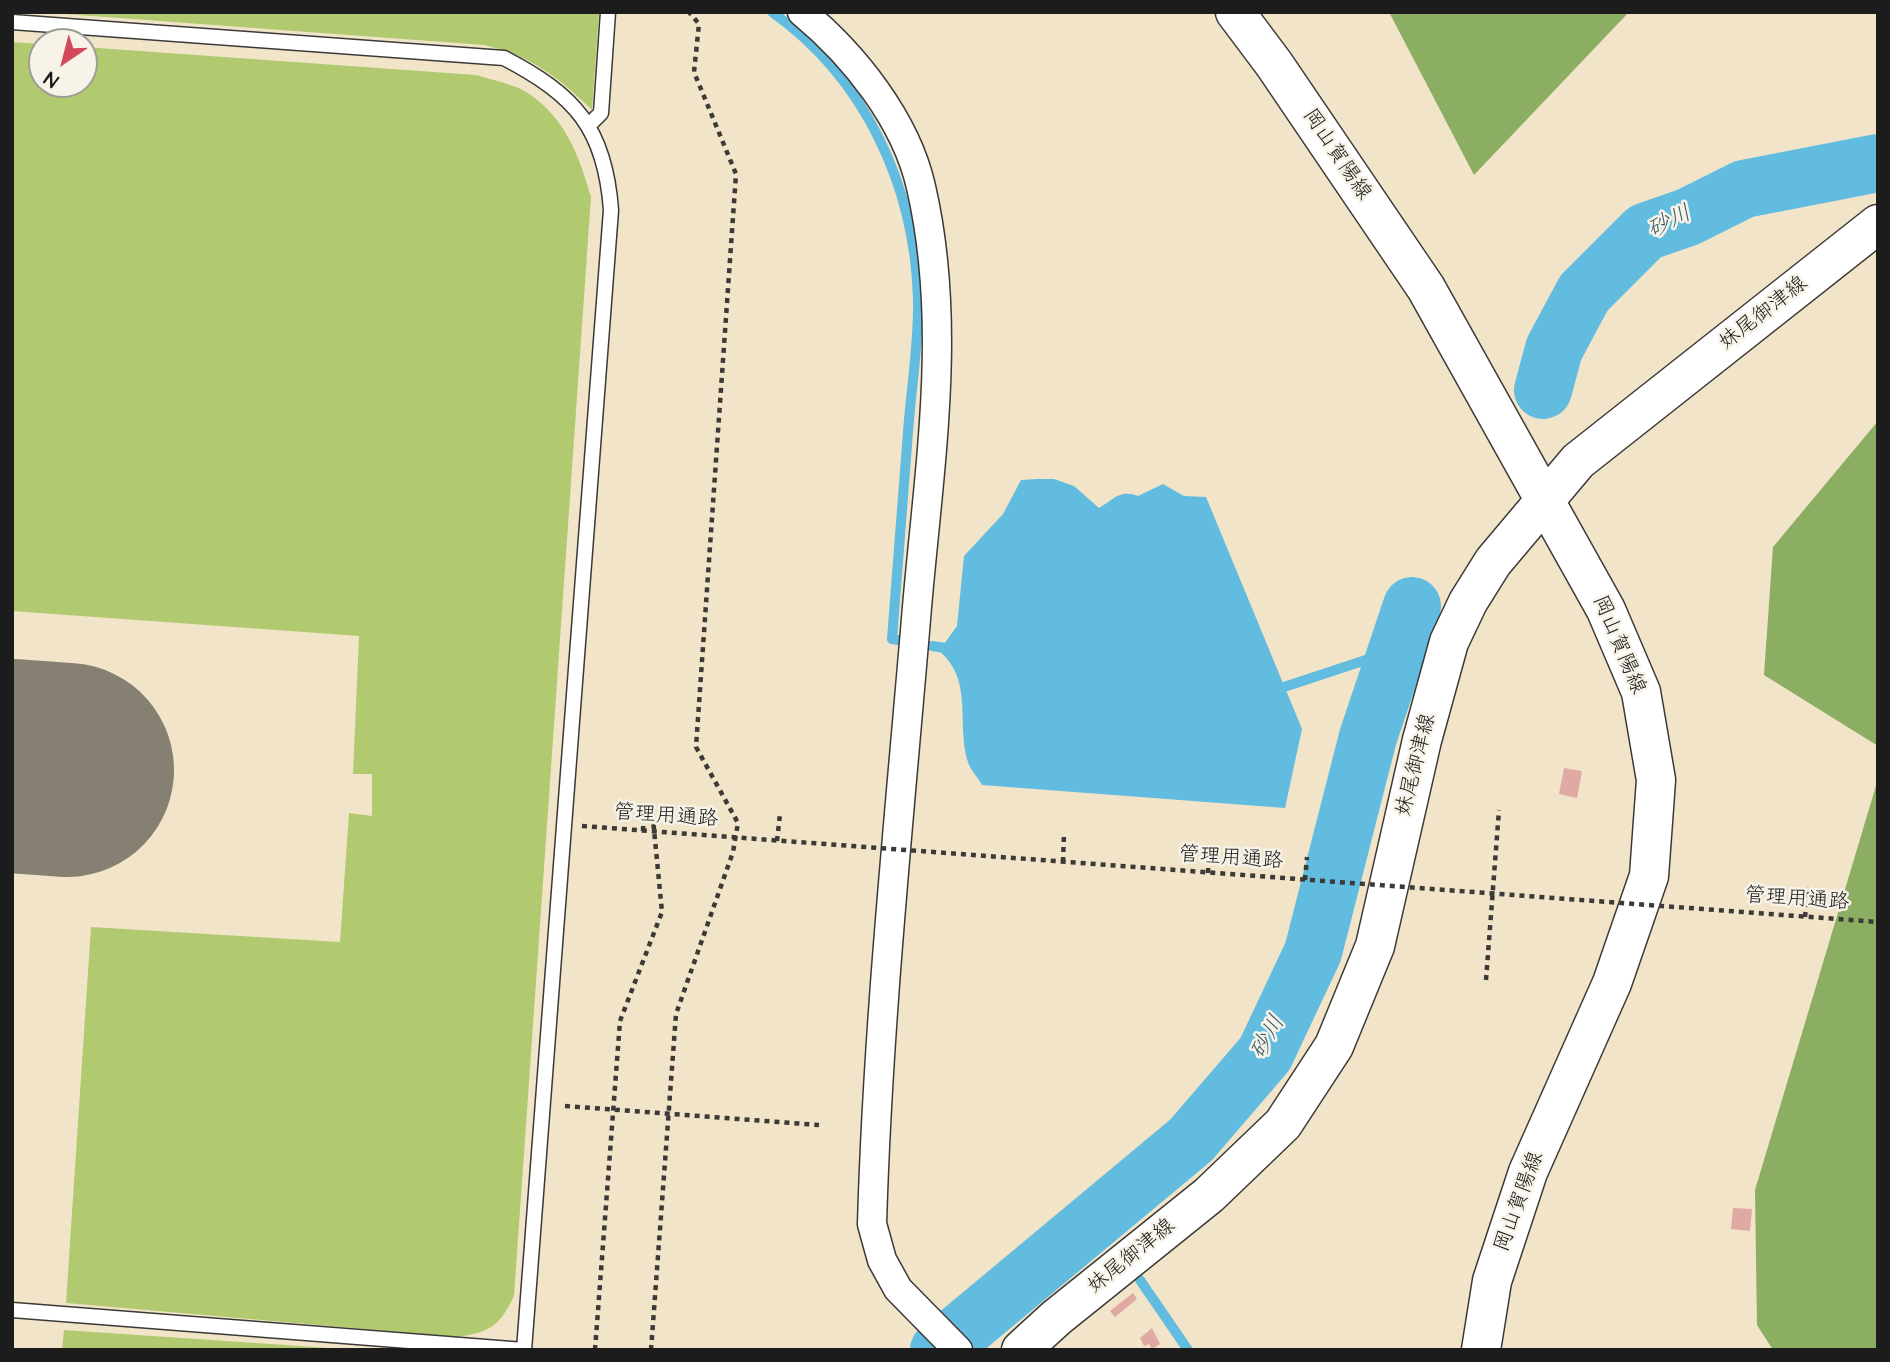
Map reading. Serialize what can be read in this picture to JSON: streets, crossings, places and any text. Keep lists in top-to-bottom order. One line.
{"streets":{"main road":["岡山賀陽線","妹尾御津線"],"path":["管理用通路"]},"crossings":[["岡山賀陽線","妹尾御津線"]],"water":["砂川"],"north":"bottom left"}
